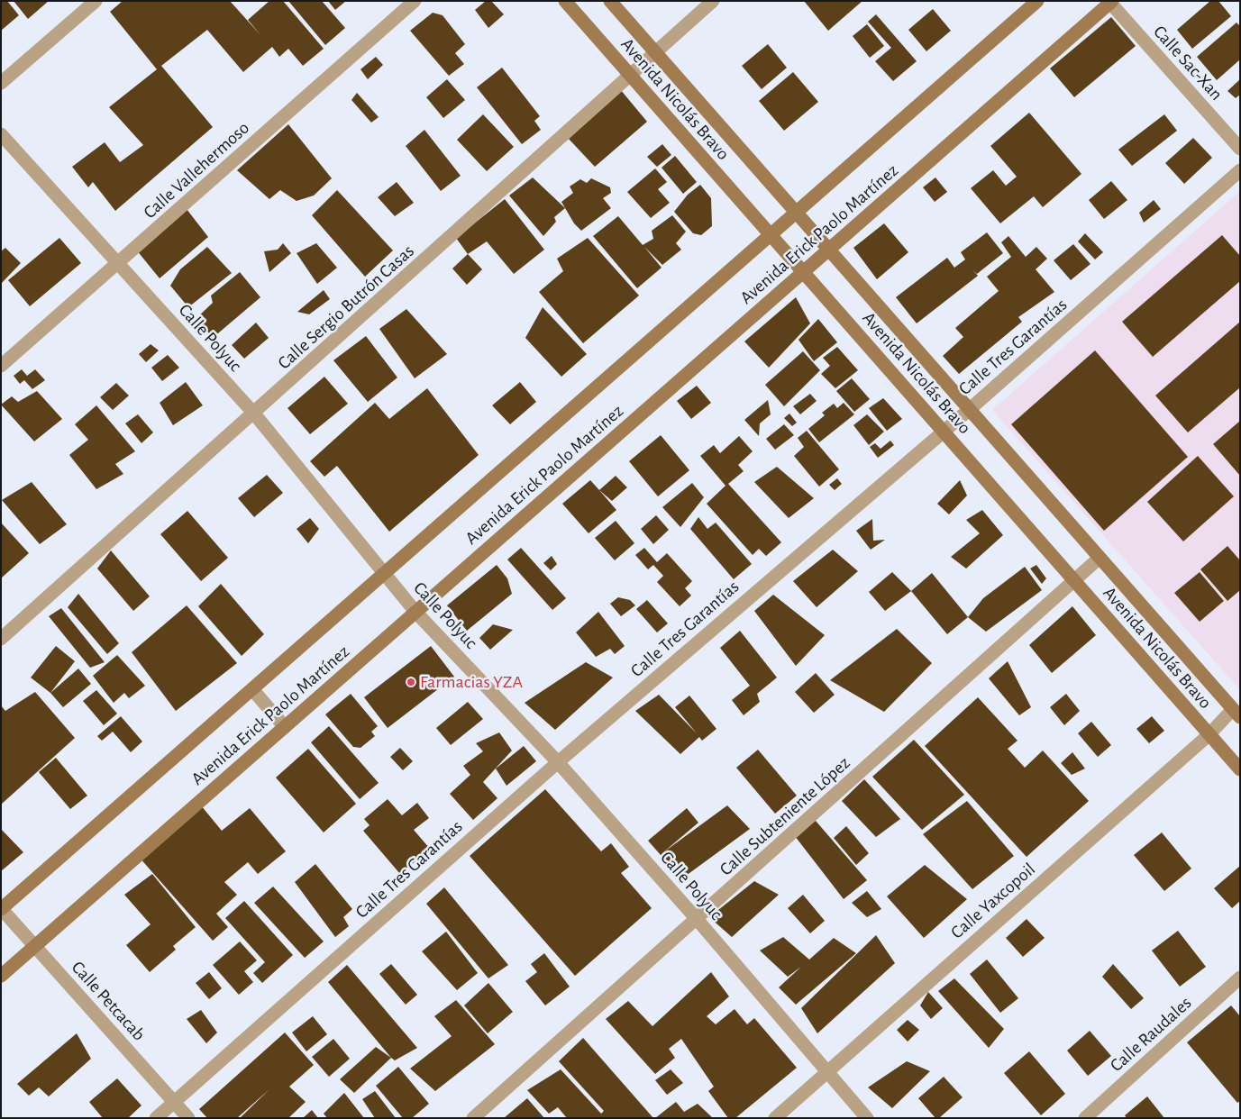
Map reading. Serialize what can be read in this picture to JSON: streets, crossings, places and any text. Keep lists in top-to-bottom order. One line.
{"streets":{"main road":["Avenida Nicolás Bravo","Avenida Erick Paolo Martínez"],"street":["Calle Sac-Xan","Calle Vallehermoso","Calle Sergio Butrón Casas","Calle Polyuc","Calle Tres Garantías","Calle Subteniente López","Calle Yaxcopoil","Calle Petcacab","Calle Raudales"]},"crossings":[["Calle Sac-Xan","Avenida Erick Paolo Martínez"],["Avenida Nicolás Bravo","Avenida Erick Paolo Martínez"],["Avenida Nicolás Bravo","Calle Sergio Butrón Casas"],["Avenida Nicolás Bravo","Calle Tres Garantías"],["Avenida Nicolás Bravo","Calle Subteniente López"],["Avenida Nicolás Bravo","Calle Yaxcopoil"],["Calle Vallehermoso","Calle Polyuc"],["Avenida Erick Paolo Martínez","Calle Polyuc"],["Avenida Erick Paolo Martínez","Calle Petcacab"],["Calle Sergio Butrón Casas","Calle Polyuc"],["Calle Polyuc","Calle Tres Garantías"],["Calle Polyuc","Calle Subteniente López"],["Calle Polyuc","Calle Yaxcopoil"],["Calle Tres Garantías","Calle Petcacab"]],"places":["Farmacias YZA"]}
